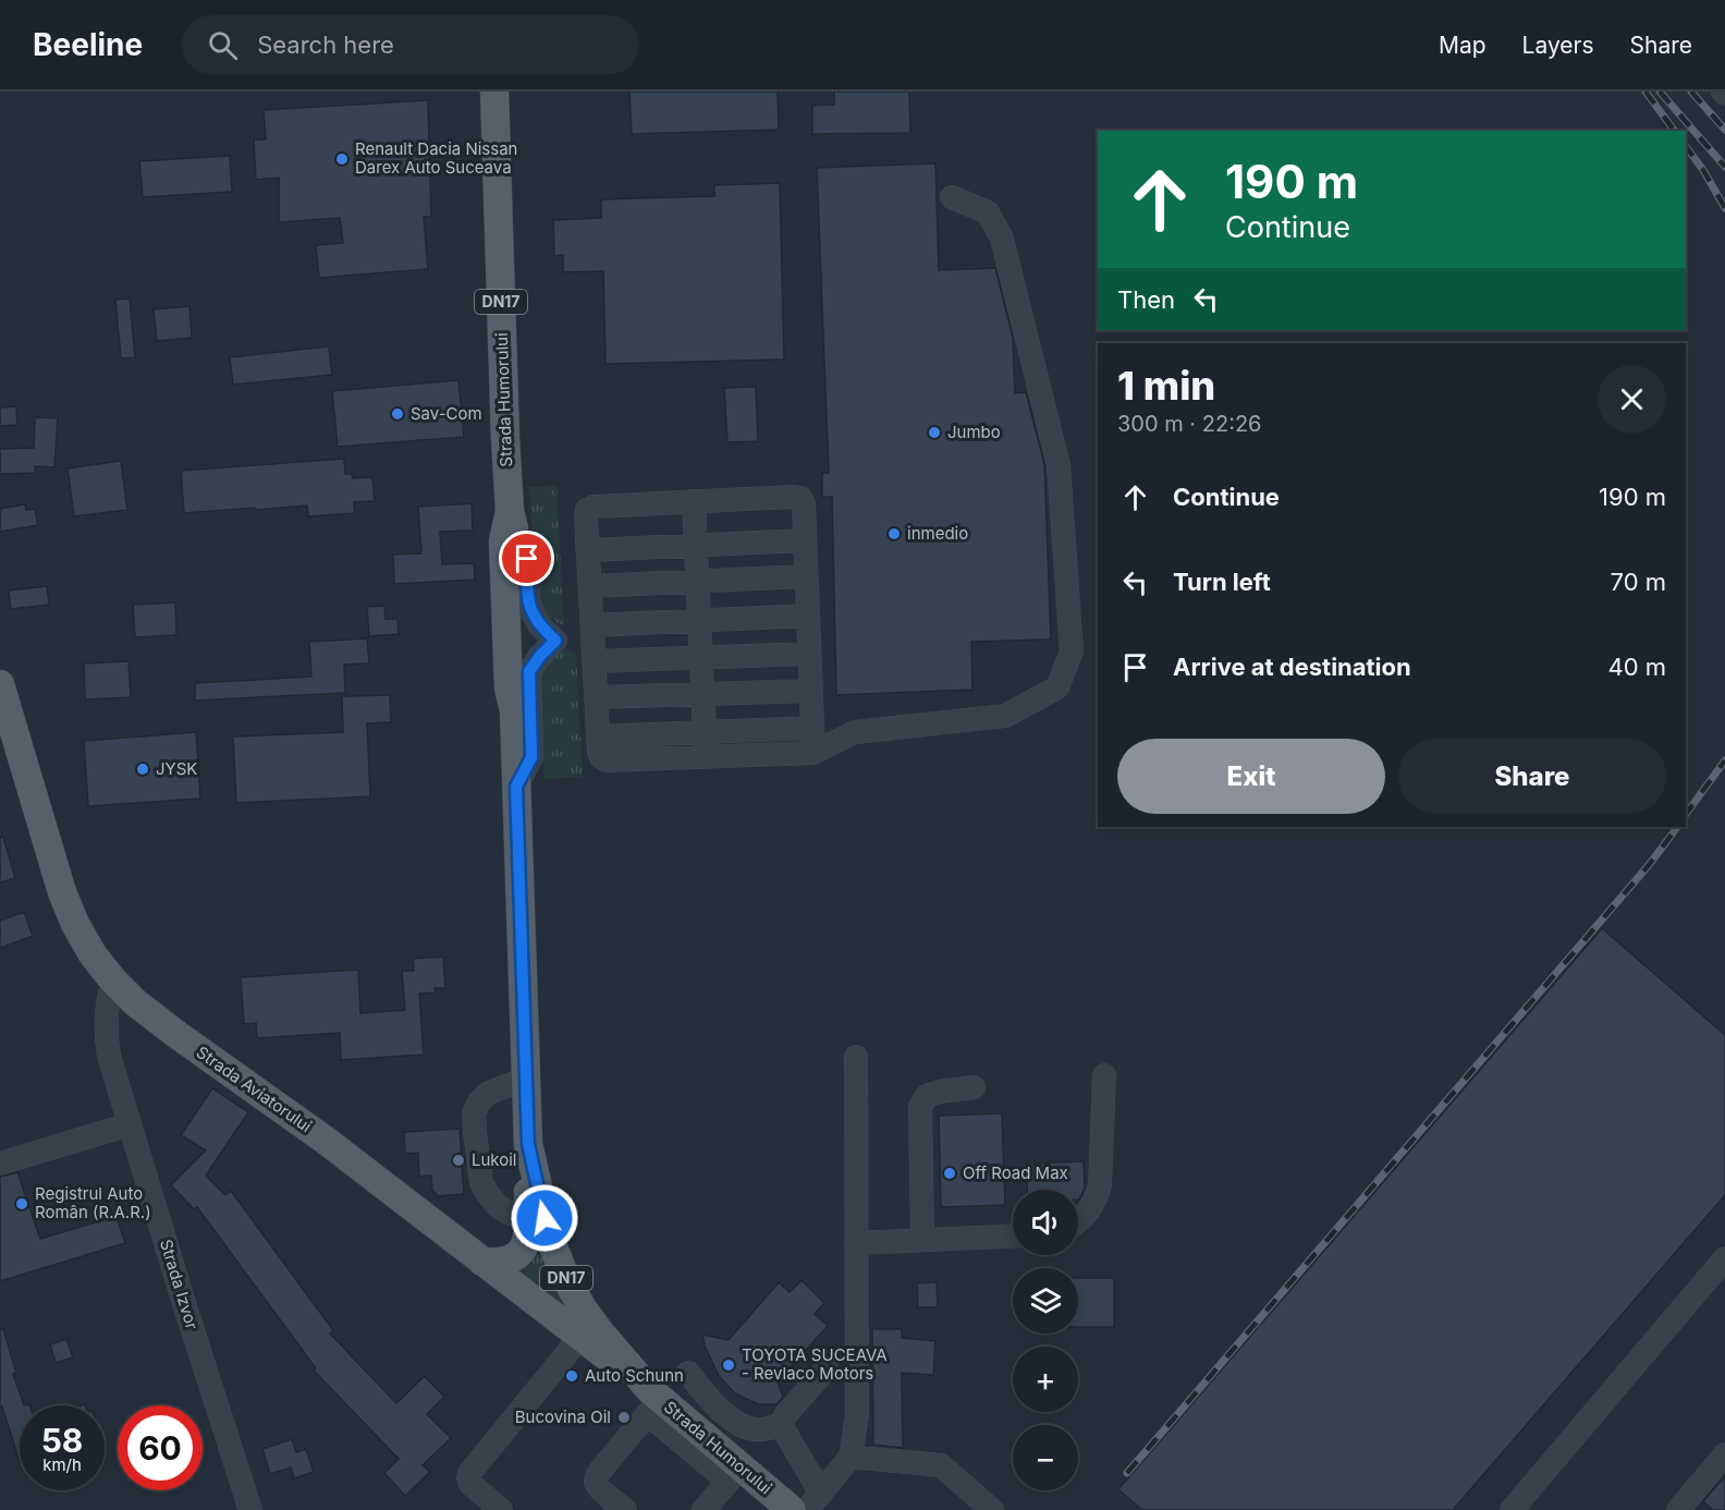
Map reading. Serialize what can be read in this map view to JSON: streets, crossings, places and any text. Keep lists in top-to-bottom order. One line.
{"streets":{"main road":["DN17","Strada Humorului","Strada Aviatorului"],"street":["Strada Izvor"]},"crossings":[["Strada Humorului","Strada Aviatorului"],["Strada Aviatorului","Strada Izvor"]],"places":["Renault Dacia Nissan Darex Auto Suceava","Sav-Com","Jumbo","inmedio","JYSK","Lukoil","Off Road Max","Registrul Auto Român (R.A.R.)","TOYOTA SUCEAVA - Revlaco Motors","Auto Schunn","Bucovina Oil"],"page":{"header":"Beeline","search":"Search here","nav":["Map","Layers","Share"],"turn":["190 m","Continue"],"then":"Then","heading":["1 min","300 m · 22:26"],"list":[{"name":"Continue","value":"190 m"},{"name":"Turn left","value":"70 m"},{"name":"Arrive at destination","value":"40 m"}],"buttons":["Exit","Share"],"map_buttons":["+","−"],"speed":"58 km/h","limit":"60"}}
